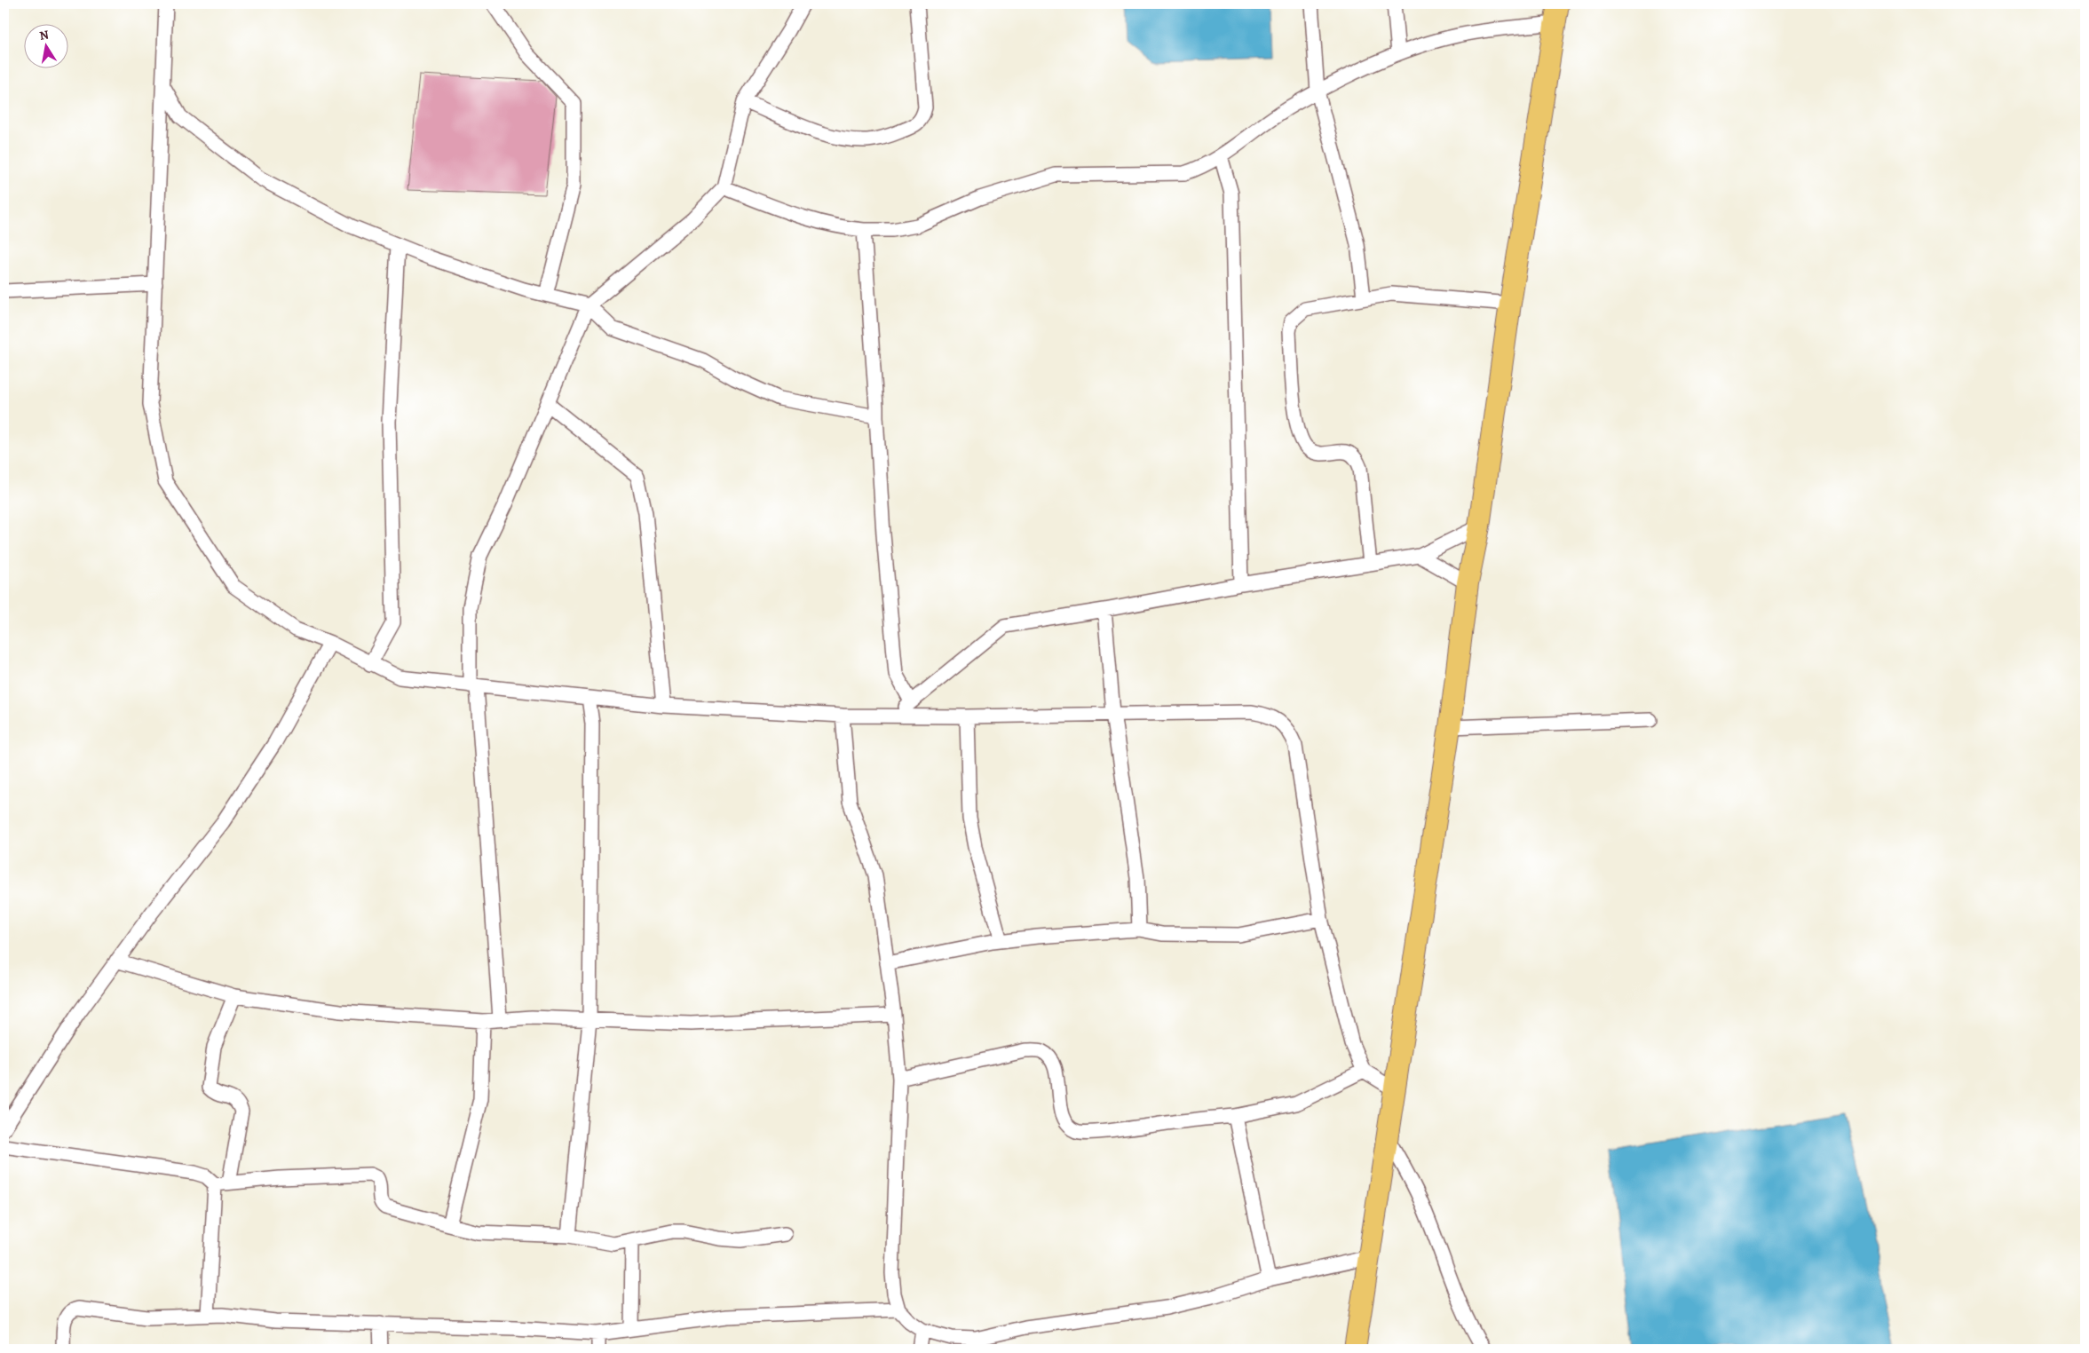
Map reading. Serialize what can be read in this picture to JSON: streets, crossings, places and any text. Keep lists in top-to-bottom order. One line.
{"north":"top"}
